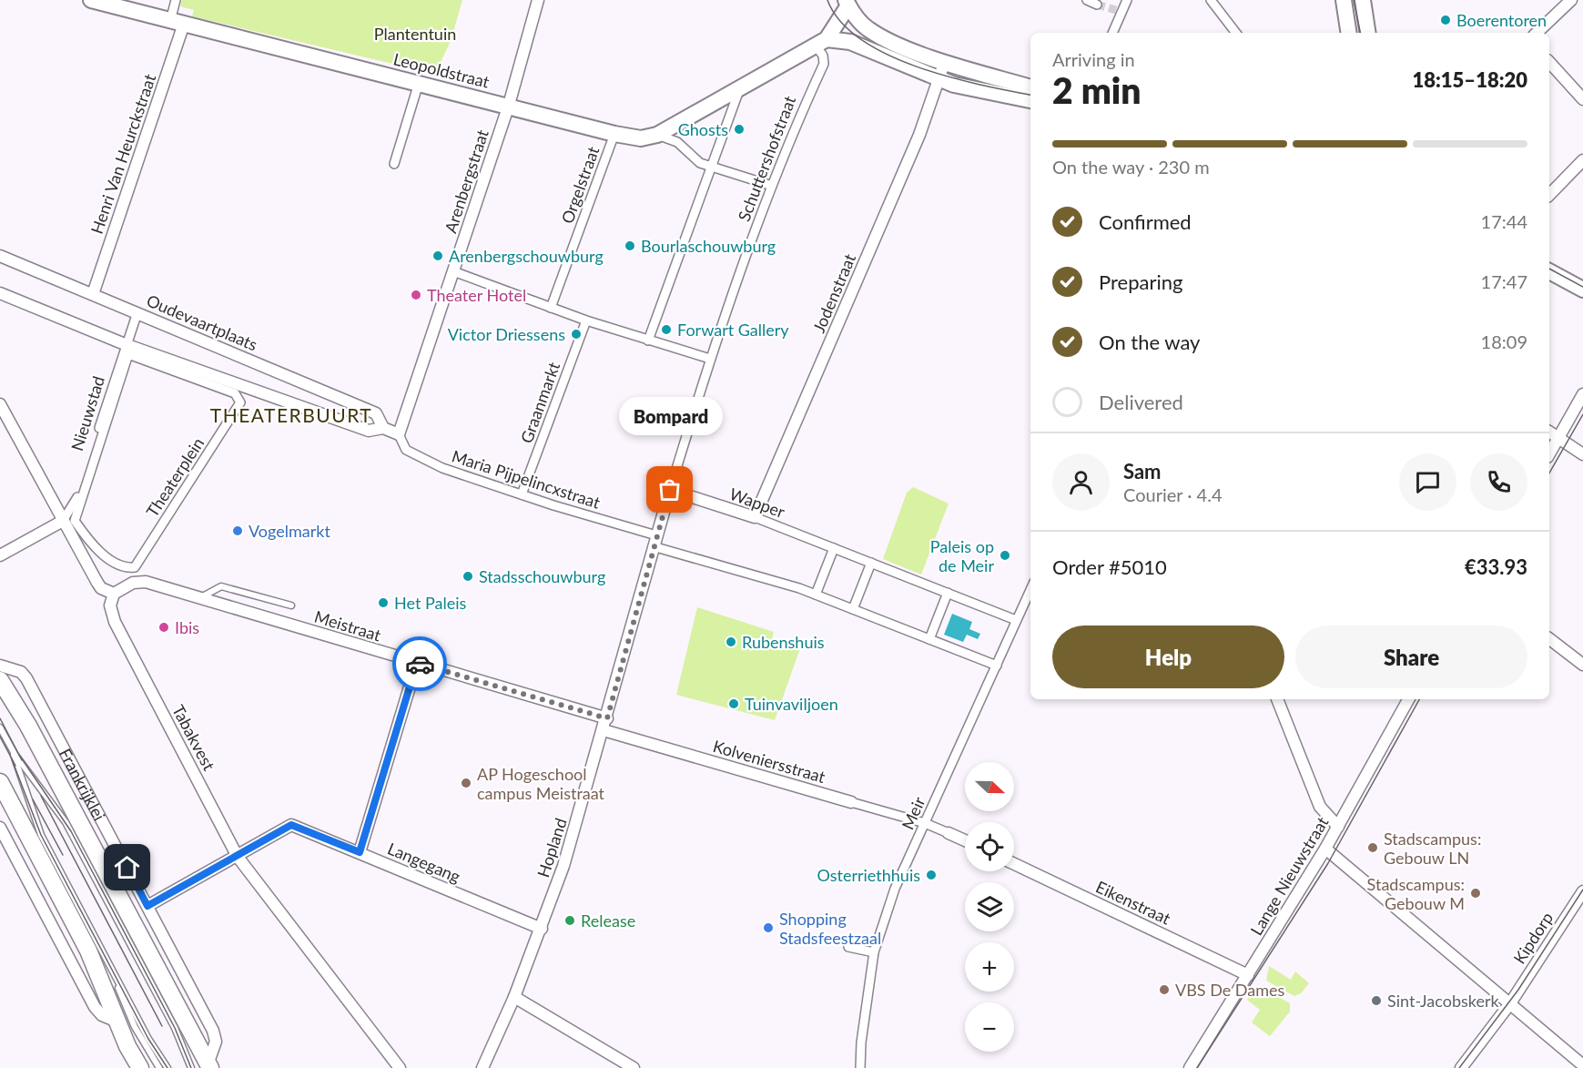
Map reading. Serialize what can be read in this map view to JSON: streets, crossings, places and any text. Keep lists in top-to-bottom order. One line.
{"streets":{"main road":["Frankrijklei"],"street":["Leopoldstraat","Henri Van Heurckstraat","Schuttershofstraat","Arenbergstraat","Orgelstraat","Jodenstraat","Oudevaartplaats","Graanmarkt","Nieuwstad","Maria Pijpelincxstraat","Wapper","Meistraat","Tabakvest","Kolveniersstraat","Meir","Hopland","Langegang","Lange Nieuwstraat","Eikenstraat","Kipdorp"]},"crossings":[["Leopoldstraat","Henri Van Heurckstraat"],["Leopoldstraat","Arenbergstraat"],["Leopoldstraat","Orgelstraat"],["Henri Van Heurckstraat","Oudevaartplaats"],["Schuttershofstraat","Maria Pijpelincxstraat"],["Schuttershofstraat","Wapper"],["Schuttershofstraat","Hopland"],["Arenbergstraat","Oudevaartplaats"],["Arenbergstraat","Maria Pijpelincxstraat"],["Jodenstraat","Wapper"],["Oudevaartplaats","Nieuwstad"],["Oudevaartplaats","Maria Pijpelincxstraat"],["Graanmarkt","Maria Pijpelincxstraat"],["Maria Pijpelincxstraat","Hopland"],["Wapper","Meir"],["Meistraat","Hopland"],["Tabakvest","Langegang"],["Kolveniersstraat","Meir"],["Kolveniersstraat","Hopland"],["Hopland","Langegang"],["Lange Nieuwstraat","Eikenstraat"]],"districts":["THEATERBUURT"],"parks":["Plantentuin"],"places":["Boerentoren","Ghosts","Bourlaschouwburg","Arenbergschouwburg","Theater Hotel","Forwart Gallery","Victor Driessens","Bompard","Vogelmarkt","Paleis op de Meir","Stadsschouwburg","Het Paleis","Ibis","Rubenshuis","Tuinvaviljoen","AP Hogeschool campus Meistraat","Stadscampus: Gebouw LN","Osterriethhuis","Stadscampus: Gebouw M","Release","Shopping Stadsfeestzaal","VBS De Dames","Sint-Jacobskerk"],"north":"right","page":{"heading":["2 min","Arriving in","18:15–18:20"],"panel":["Sam","Courier · 4.4","Order #5010","€33.93"],"bar":"On the way · 230 m","list":[["Confirmed","17:44"],["Preparing","17:47"],["On the way","18:09"],"Delivered"],"bubble":"Bompard","buttons":["Help","Share"],"map_buttons":["+","−"]}}
